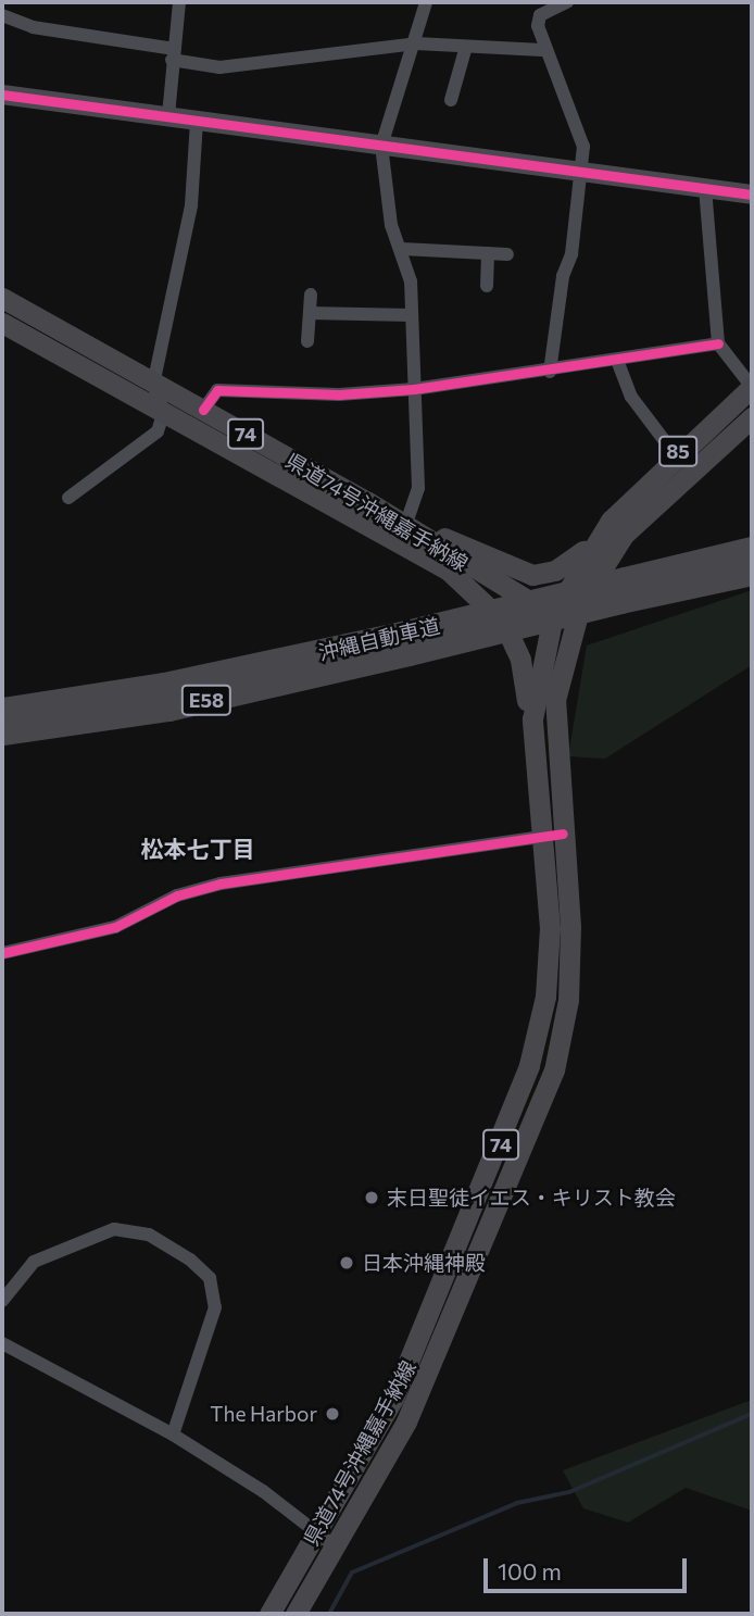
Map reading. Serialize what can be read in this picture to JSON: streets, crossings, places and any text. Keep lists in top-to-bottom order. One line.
{"streets":{"highway":["沖縄自動車道","E58"],"main road":["74","85","県道74号沖縄嘉手納線"]},"crossings":[["85","県道74号沖縄嘉手納線"]],"districts":["松本七丁目"],"places":["末日聖徒イエス・キリスト教会","日本沖縄神殿","The Harbor"],"scale_bar":"100 m"}
